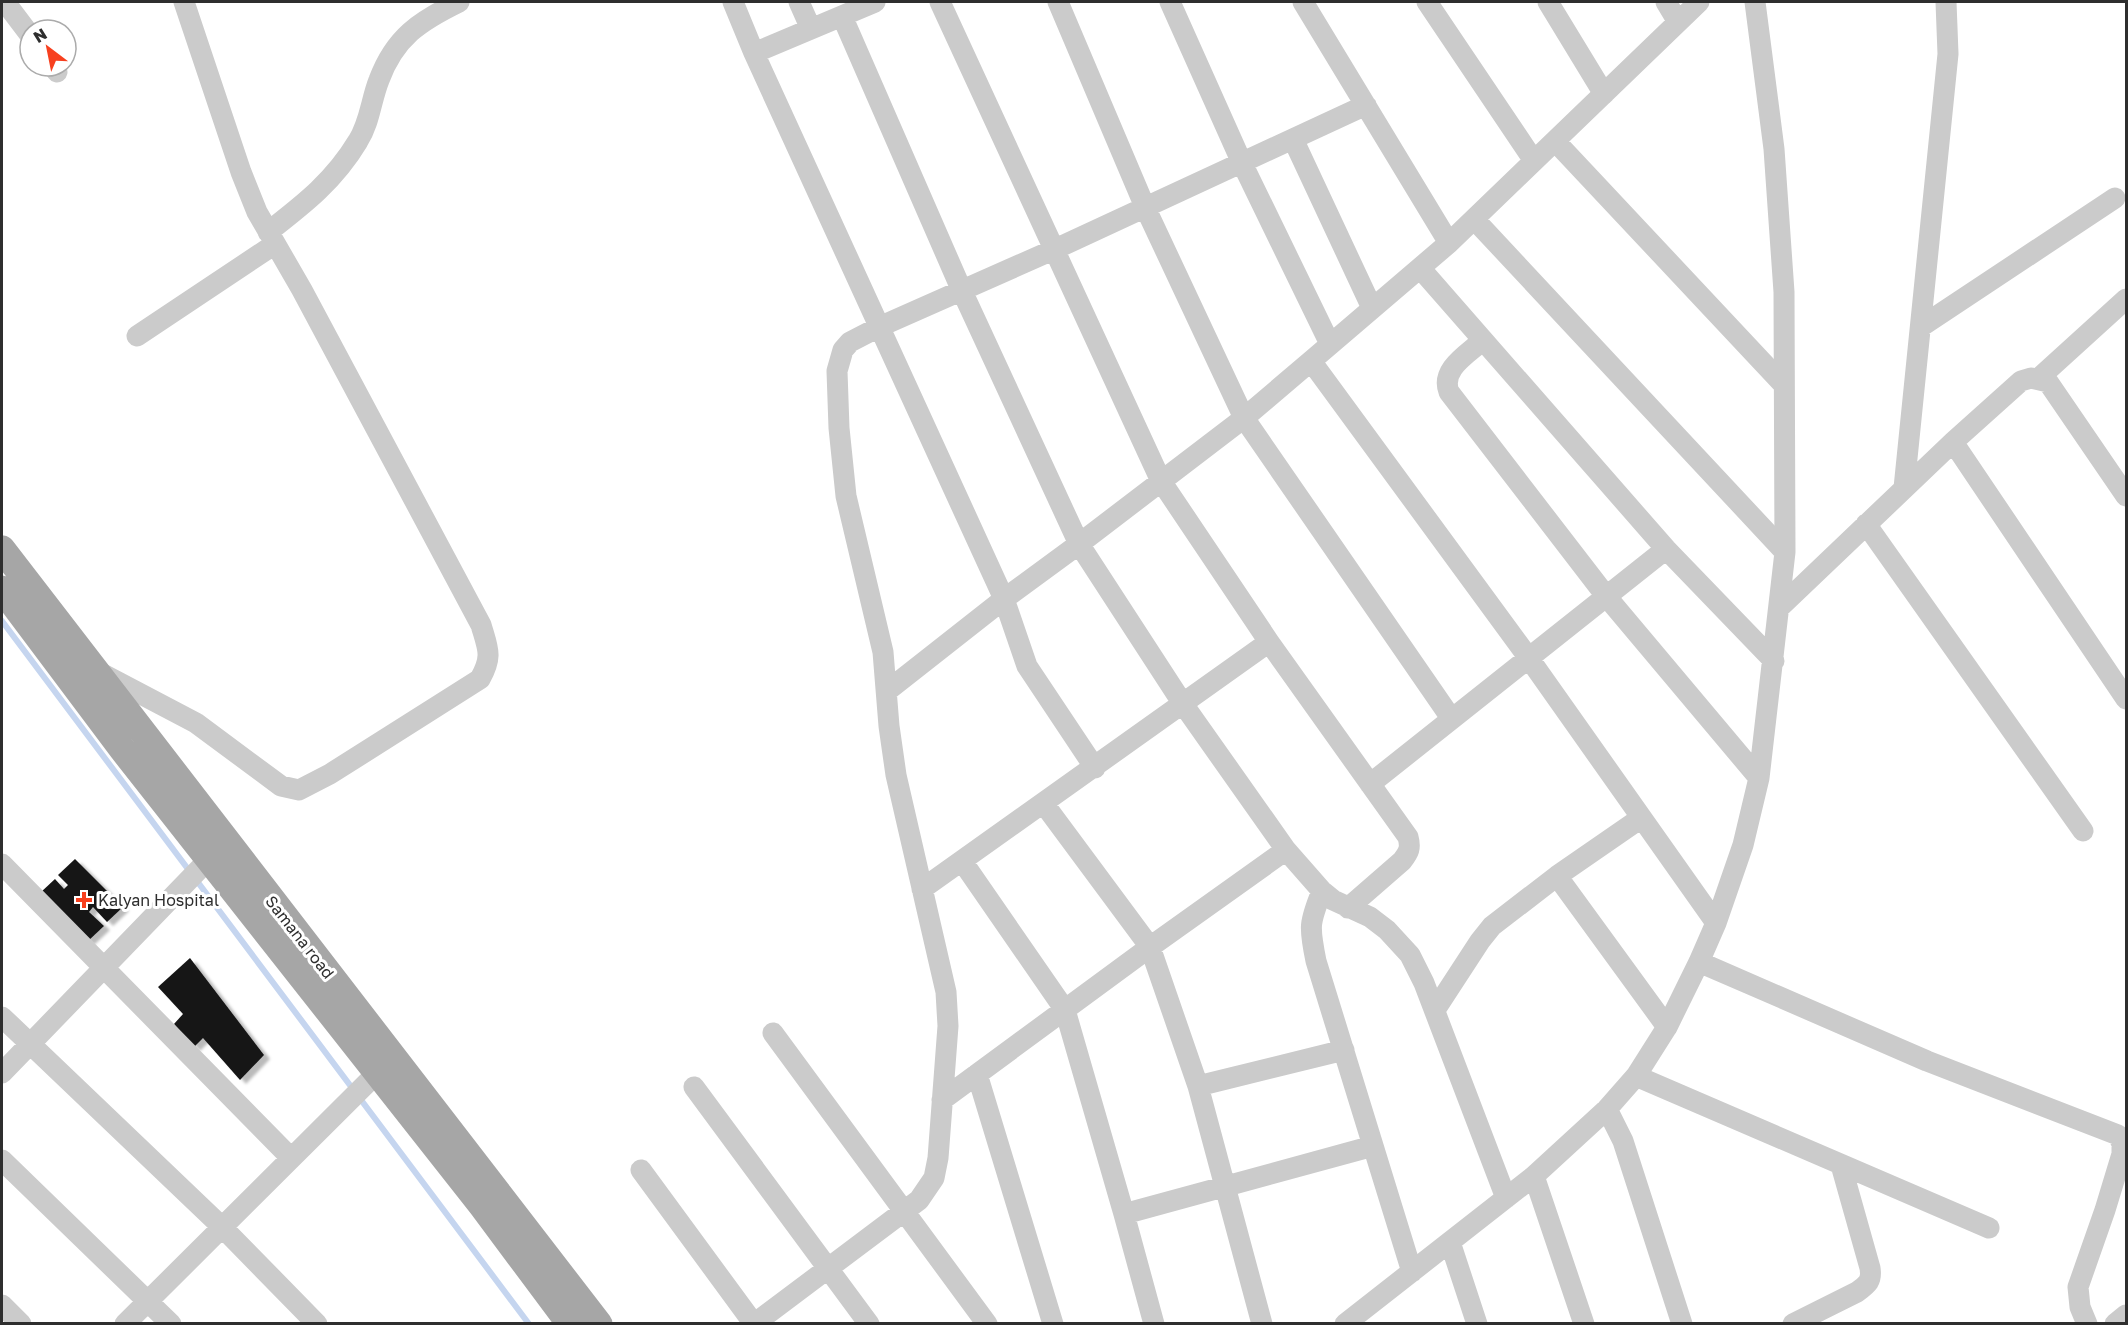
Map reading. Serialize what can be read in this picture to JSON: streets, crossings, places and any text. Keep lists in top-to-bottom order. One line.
{"streets":{"main road":["Samana road"]},"places":{"health":["Kalyan Hospital"]},"north":"top left"}
